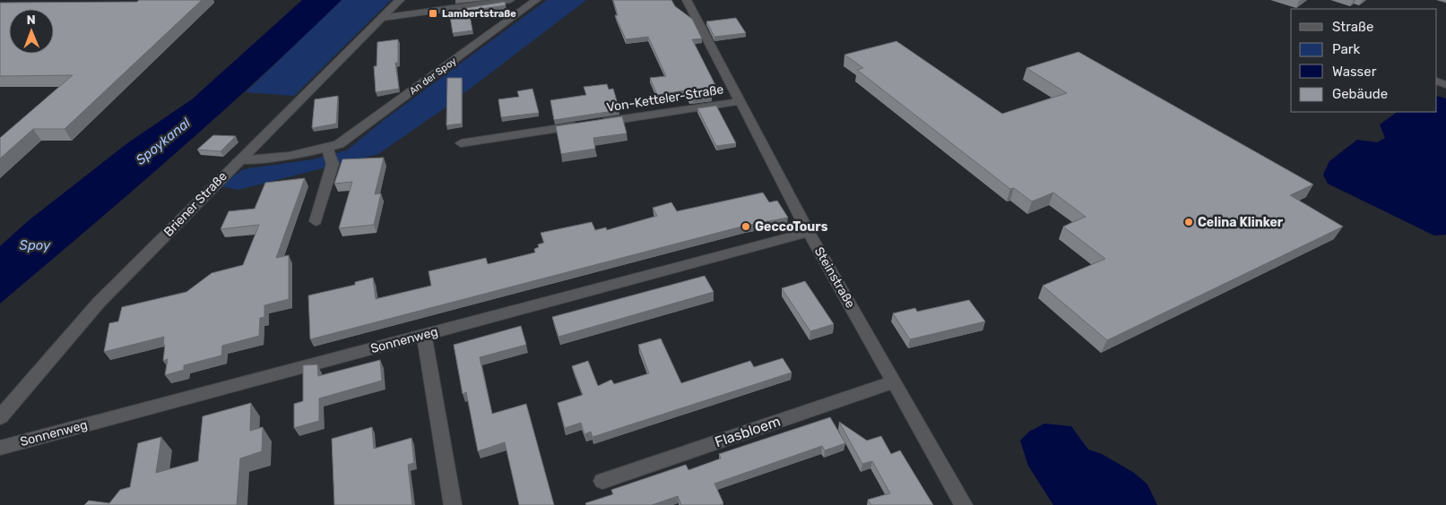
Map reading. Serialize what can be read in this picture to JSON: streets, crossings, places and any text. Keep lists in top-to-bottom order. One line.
{"streets":{"street":["An der Spoy","Von-Ketteler-Straße","Briener Straße","Steinstraße","Sonnenweg","Flasbloem"]},"crossings":[["An der Spoy","Briener Straße"],["Von-Ketteler-Straße","Steinstraße"],["Steinstraße","Sonnenweg"],["Steinstraße","Flasbloem"]],"water":["Spoykanal","Spoy"],"places":{"transit":["Lambertstraße"],"other":["Celina Klinker","GeccoTours"]},"legend":["Straße","Park","Wasser","Gebäude"],"north":"top"}
